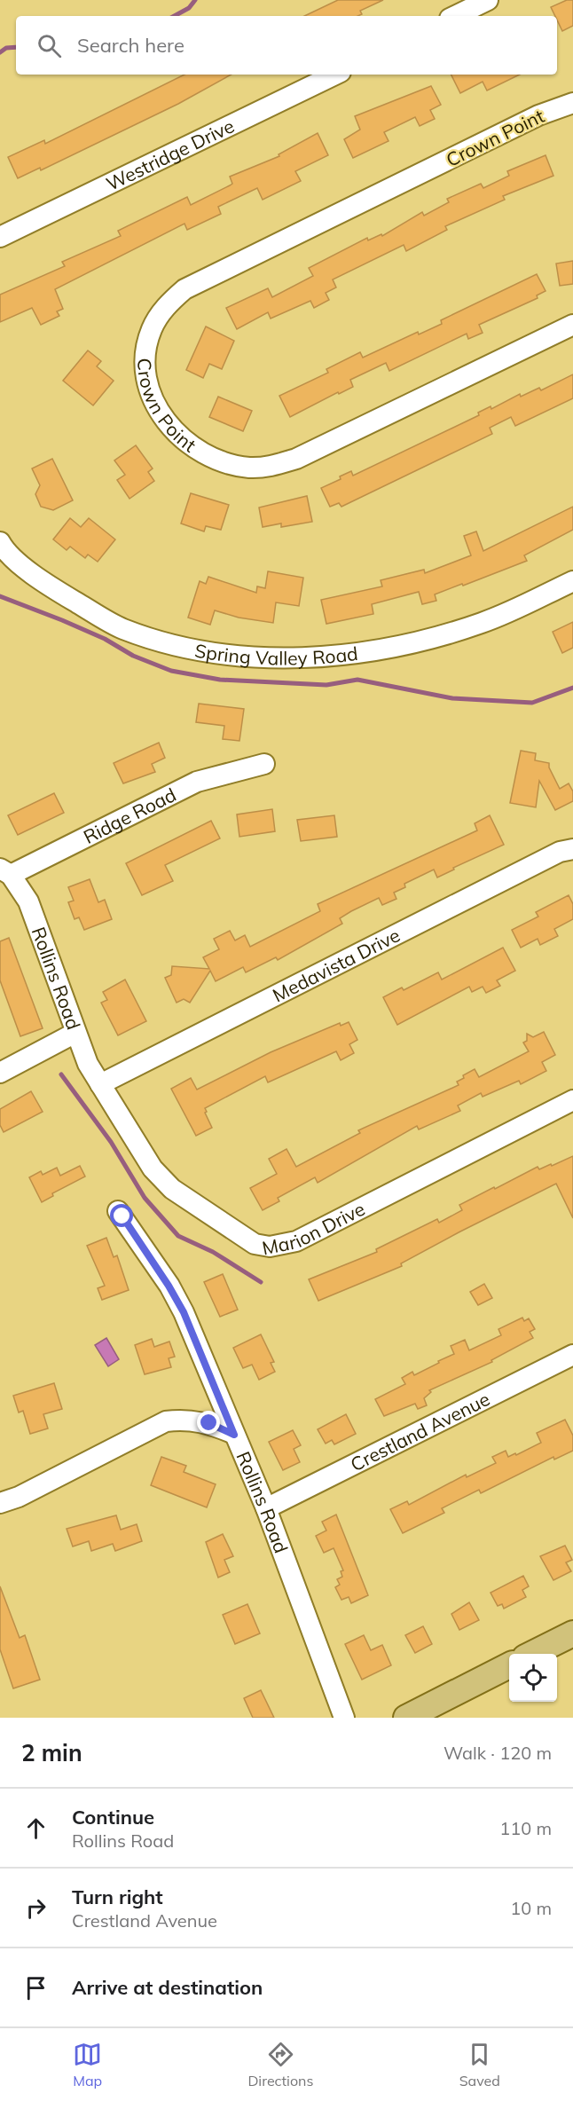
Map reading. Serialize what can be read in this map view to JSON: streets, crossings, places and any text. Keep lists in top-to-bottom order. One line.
{"streets":{"street":["Crown Point","Westridge Drive","Spring Valley Road","Ridge Road","Medavista Drive","Rollins Road","Marion Drive","Crestland Avenue"]},"crossings":[["Ridge Road","Rollins Road"],["Medavista Drive","Rollins Road"],["Medavista Drive","Marion Drive"],["Rollins Road","Marion Drive"],["Rollins Road","Crestland Avenue"]],"page":{"search":"Search here","heading":["2 min","Walk · 120 m"],"list":[["Continue","Rollins Road","110 m"],["Turn right","Crestland Avenue","10 m"],"Arrive at destination"],"nav":["Map","Directions","Saved"]}}
